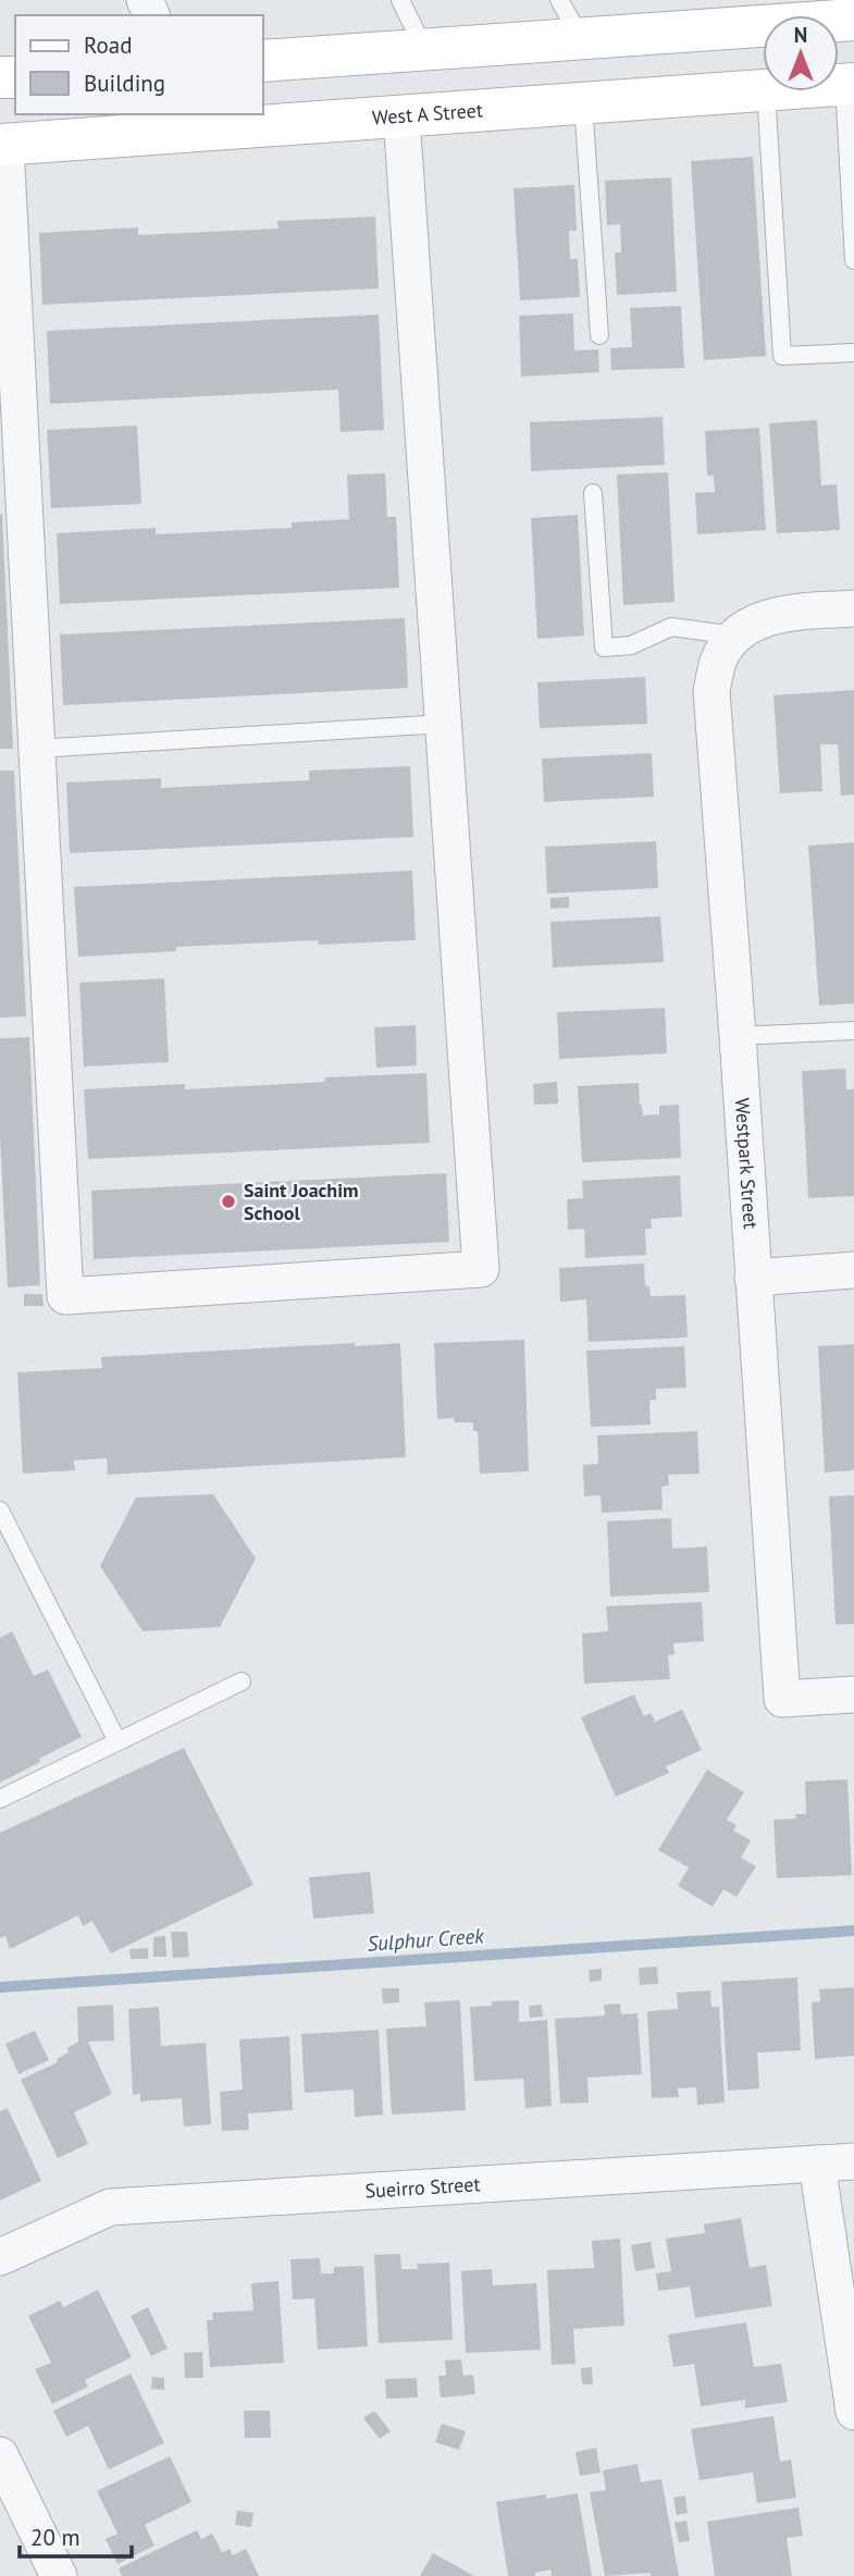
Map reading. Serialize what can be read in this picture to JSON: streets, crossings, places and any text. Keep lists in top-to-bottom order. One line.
{"streets":{"main road":["West A Street"],"street":["Westpark Street","Sueirro Street"]},"water":["Sulphur Creek"],"places":["Saint Joachim School"],"legend":["Road","Building"],"scale_bar":"20 m","north":"top"}
